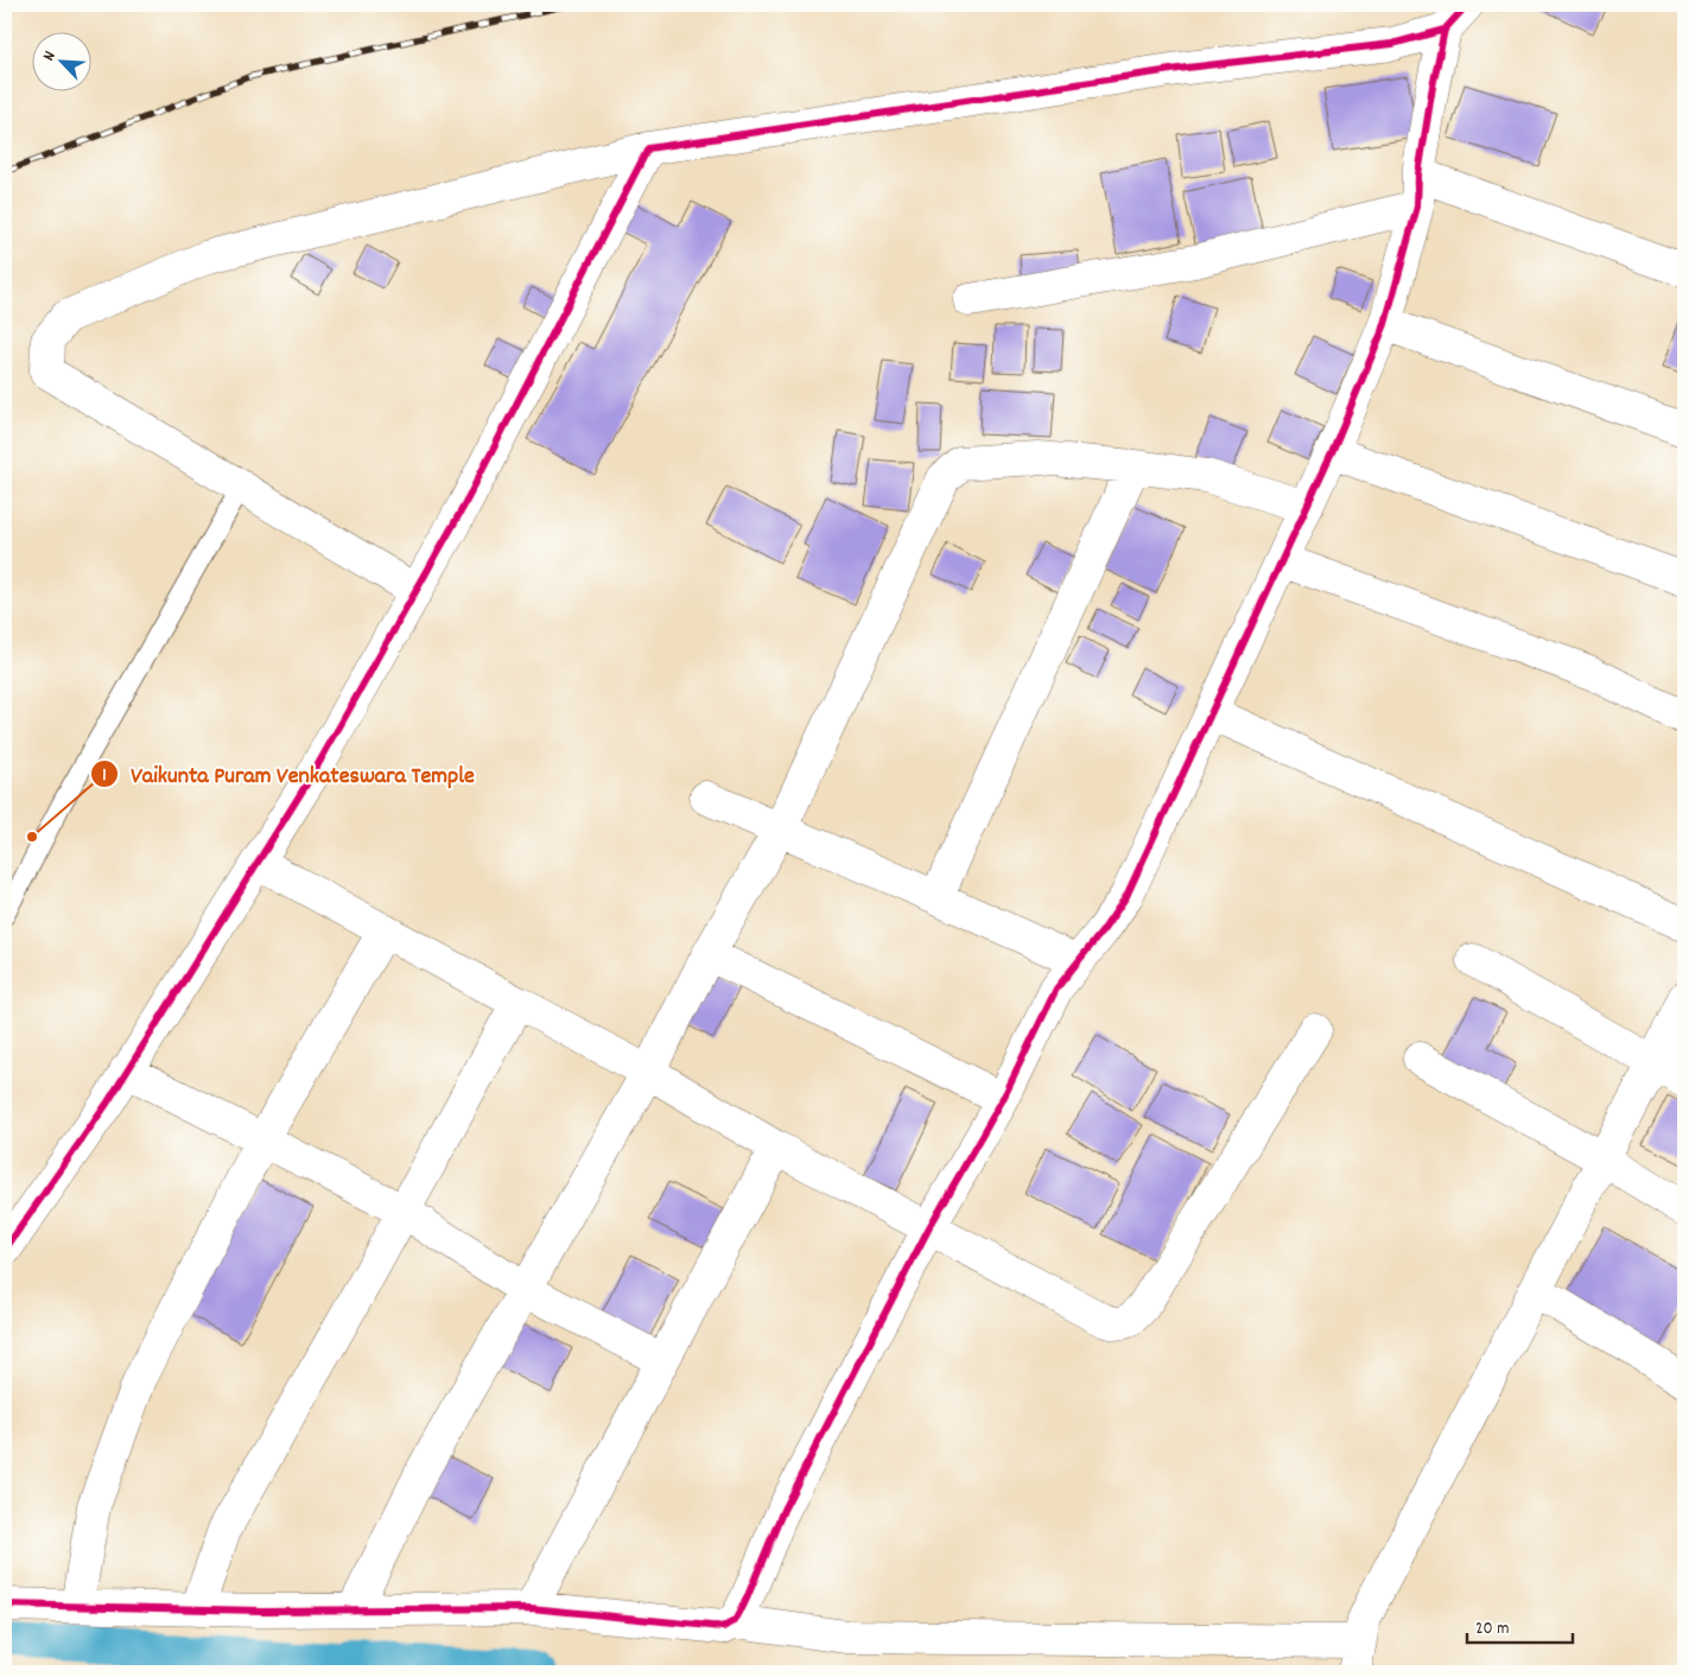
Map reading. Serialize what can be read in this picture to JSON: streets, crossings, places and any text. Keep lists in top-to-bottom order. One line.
{"places":["Vaikunta Puram Venkateswara Temple"],"scale_bar":"20 m","north":"top left"}
